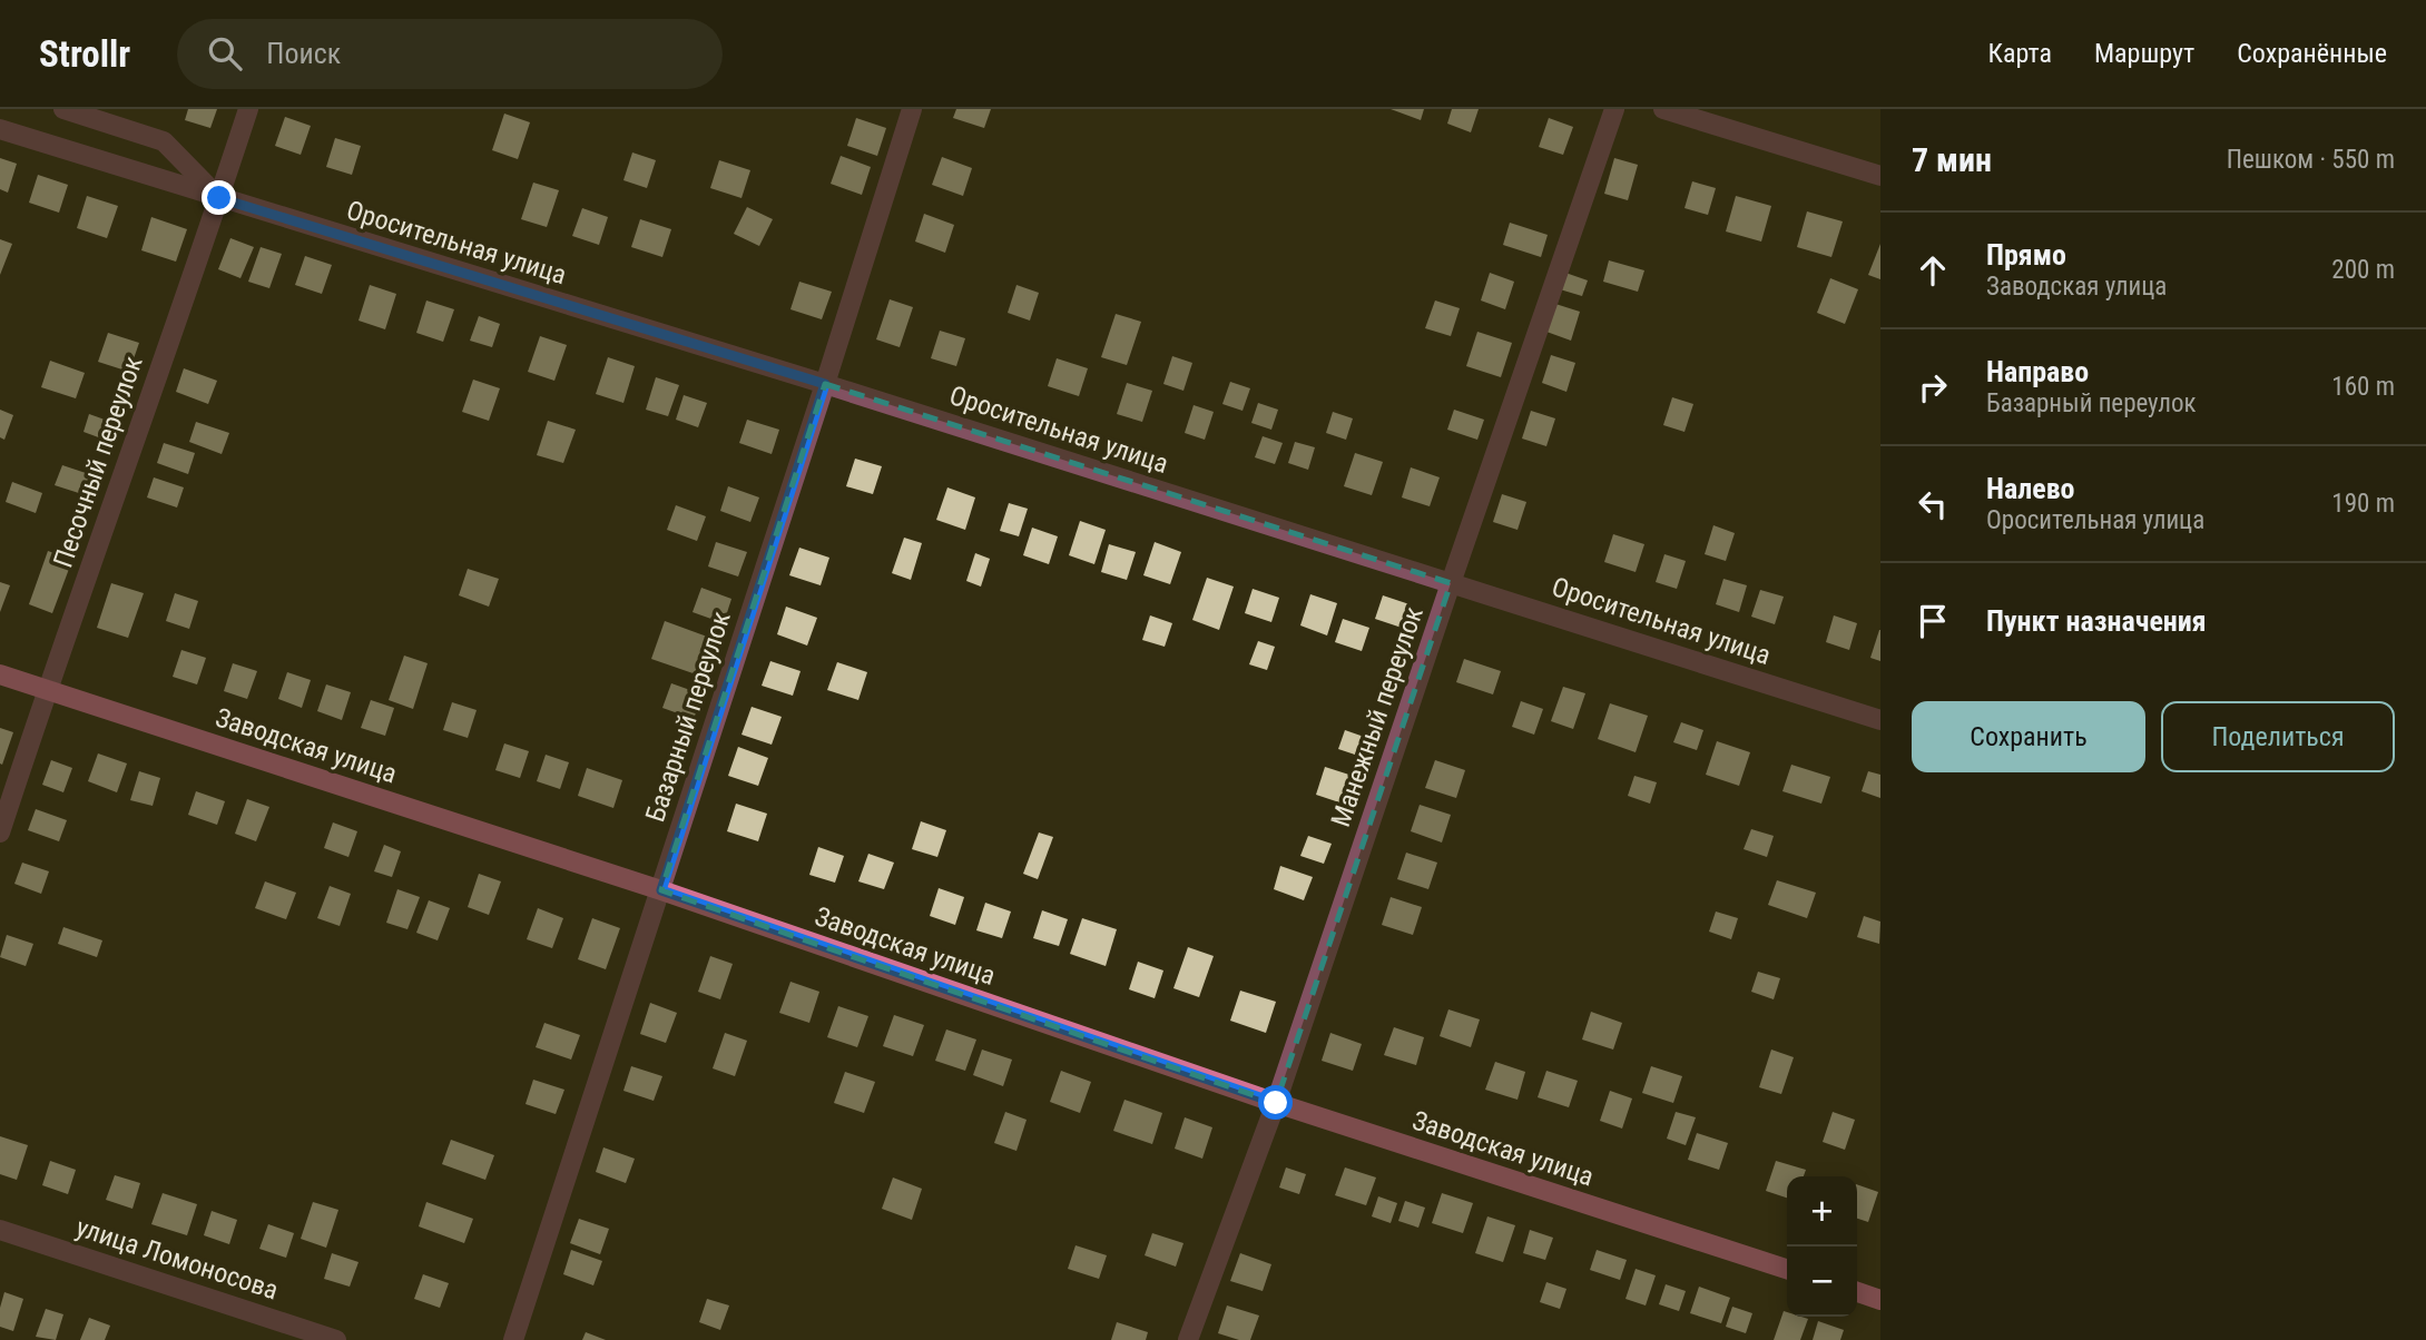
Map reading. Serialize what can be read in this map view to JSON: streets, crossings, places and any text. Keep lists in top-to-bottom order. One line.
{"streets":{"main road":["Заводская улица"],"street":["Оросительная улица","Песочный переулок","Базарный переулок","Манежный переулок","улица Ломоносова"]},"crossings":[["Оросительная улица","Песочный переулок"],["Оросительная улица","Базарный переулок"],["Оросительная улица","Манежный переулок"],["Песочный переулок","Заводская улица"],["Базарный переулок","Заводская улица"],["Манежный переулок","Заводская улица"]],"page":{"header":"Strollr","search":"Поиск","nav":["Карта","Маршрут","Сохранённые"],"heading":["7 мин","Пешком · 550 m"],"list":[["Прямо","Заводская улица","200 m"],["Направо","Базарный переулок","160 m"],["Налево","Оросительная улица","190 m"],"Пункт назначения"],"buttons":["Сохранить","Поделиться"],"map_buttons":["+","−"]}}
